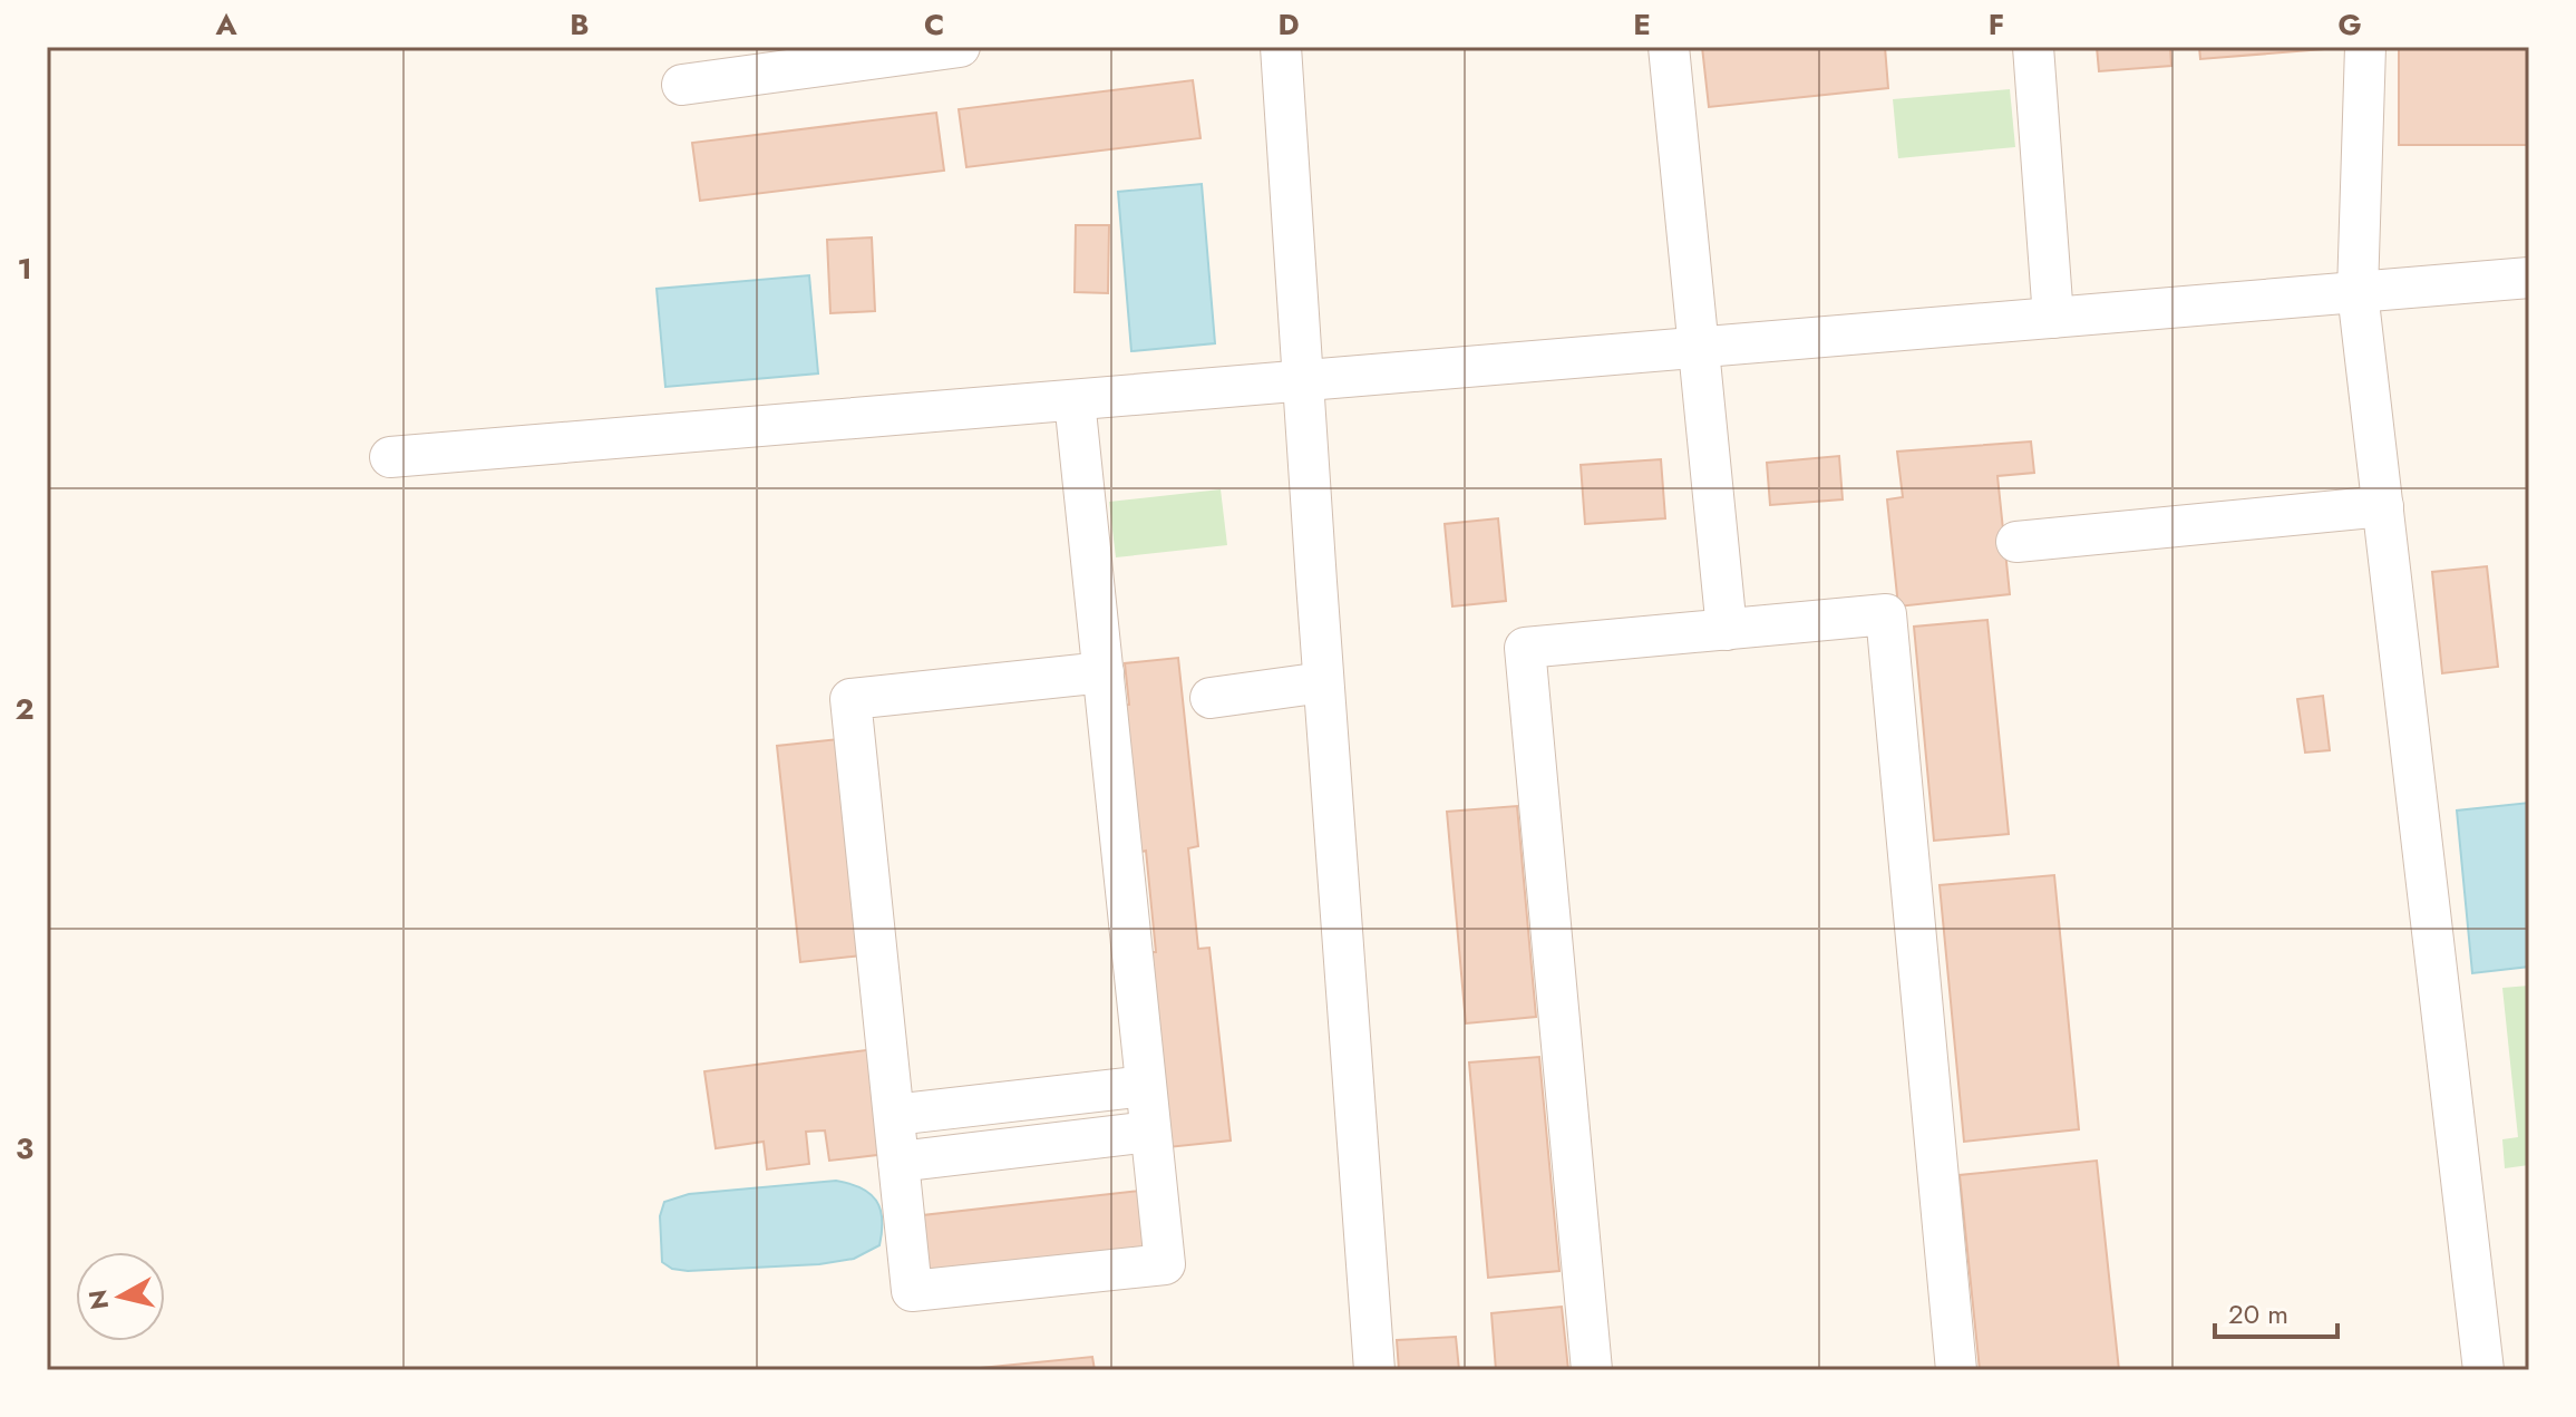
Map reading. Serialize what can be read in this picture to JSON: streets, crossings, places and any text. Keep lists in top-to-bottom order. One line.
{"scale_bar":"20 m","north":"left","grid":{"columns":["A","B","C","D","E","F","G"],"rows":["1","2","3"]}}
